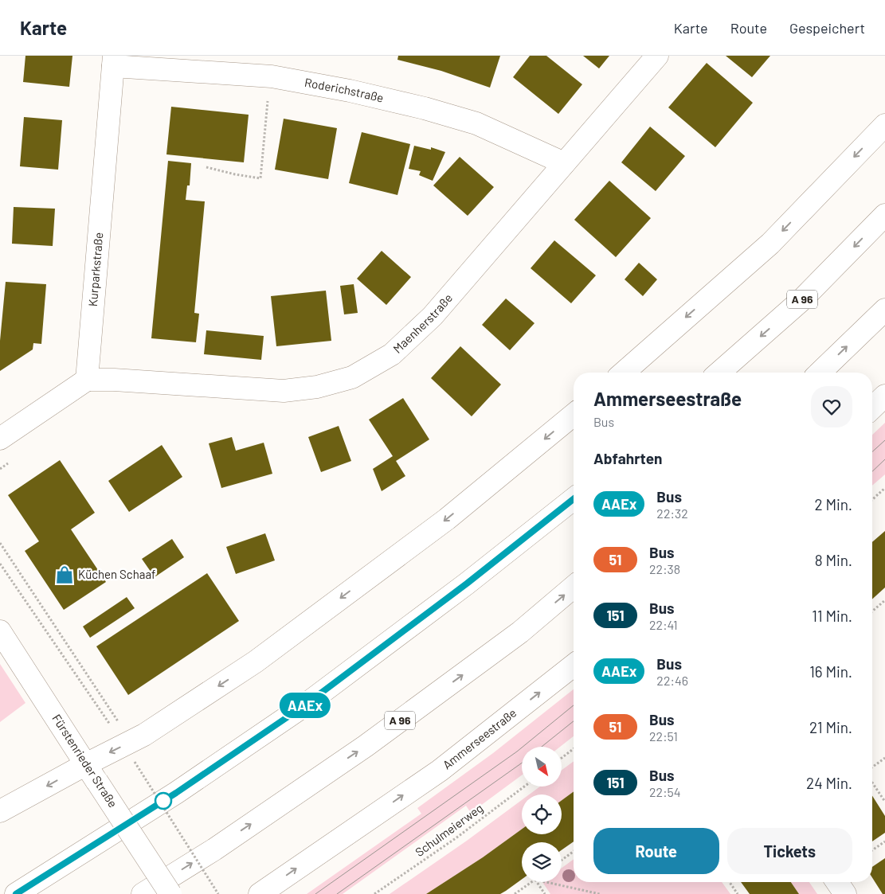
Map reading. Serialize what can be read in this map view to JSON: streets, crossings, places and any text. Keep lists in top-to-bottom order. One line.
{"streets":{"main road":["Roderichstraße","Kurparkstraße","A 96","Maenherstraße","Ammerseestraße","Fürstenrieder Straße"],"path":["Schulmeierweg"]},"crossings":[["Roderichstraße","Kurparkstraße"],["Roderichstraße","Maenherstraße"],["Kurparkstraße","Maenherstraße"]],"places":{"shop":["Küchen Schaaf"]},"lines":["bus line AAEx"],"north":"bottom right","page":{"header":"Karte","nav":["Karte","Route","Gespeichert"],"on_map":"AAEx","heading":[["Ammerseestraße","Bus"],"Abfahrten"],"list":[{"mark":"AAEx","name":"Bus","note":"22:32","value":"2 Min."},{"mark":"51","name":"Bus","note":"22:38","value":"8 Min."},{"mark":"151","name":"Bus","note":"22:41","value":"11 Min."},{"mark":"AAEx","name":"Bus","note":"22:46","value":"16 Min."},{"mark":"51","name":"Bus","note":"22:51","value":"21 Min."},{"mark":"151","name":"Bus","note":"22:54","value":"24 Min."}],"buttons":["Route","Tickets"]}}
